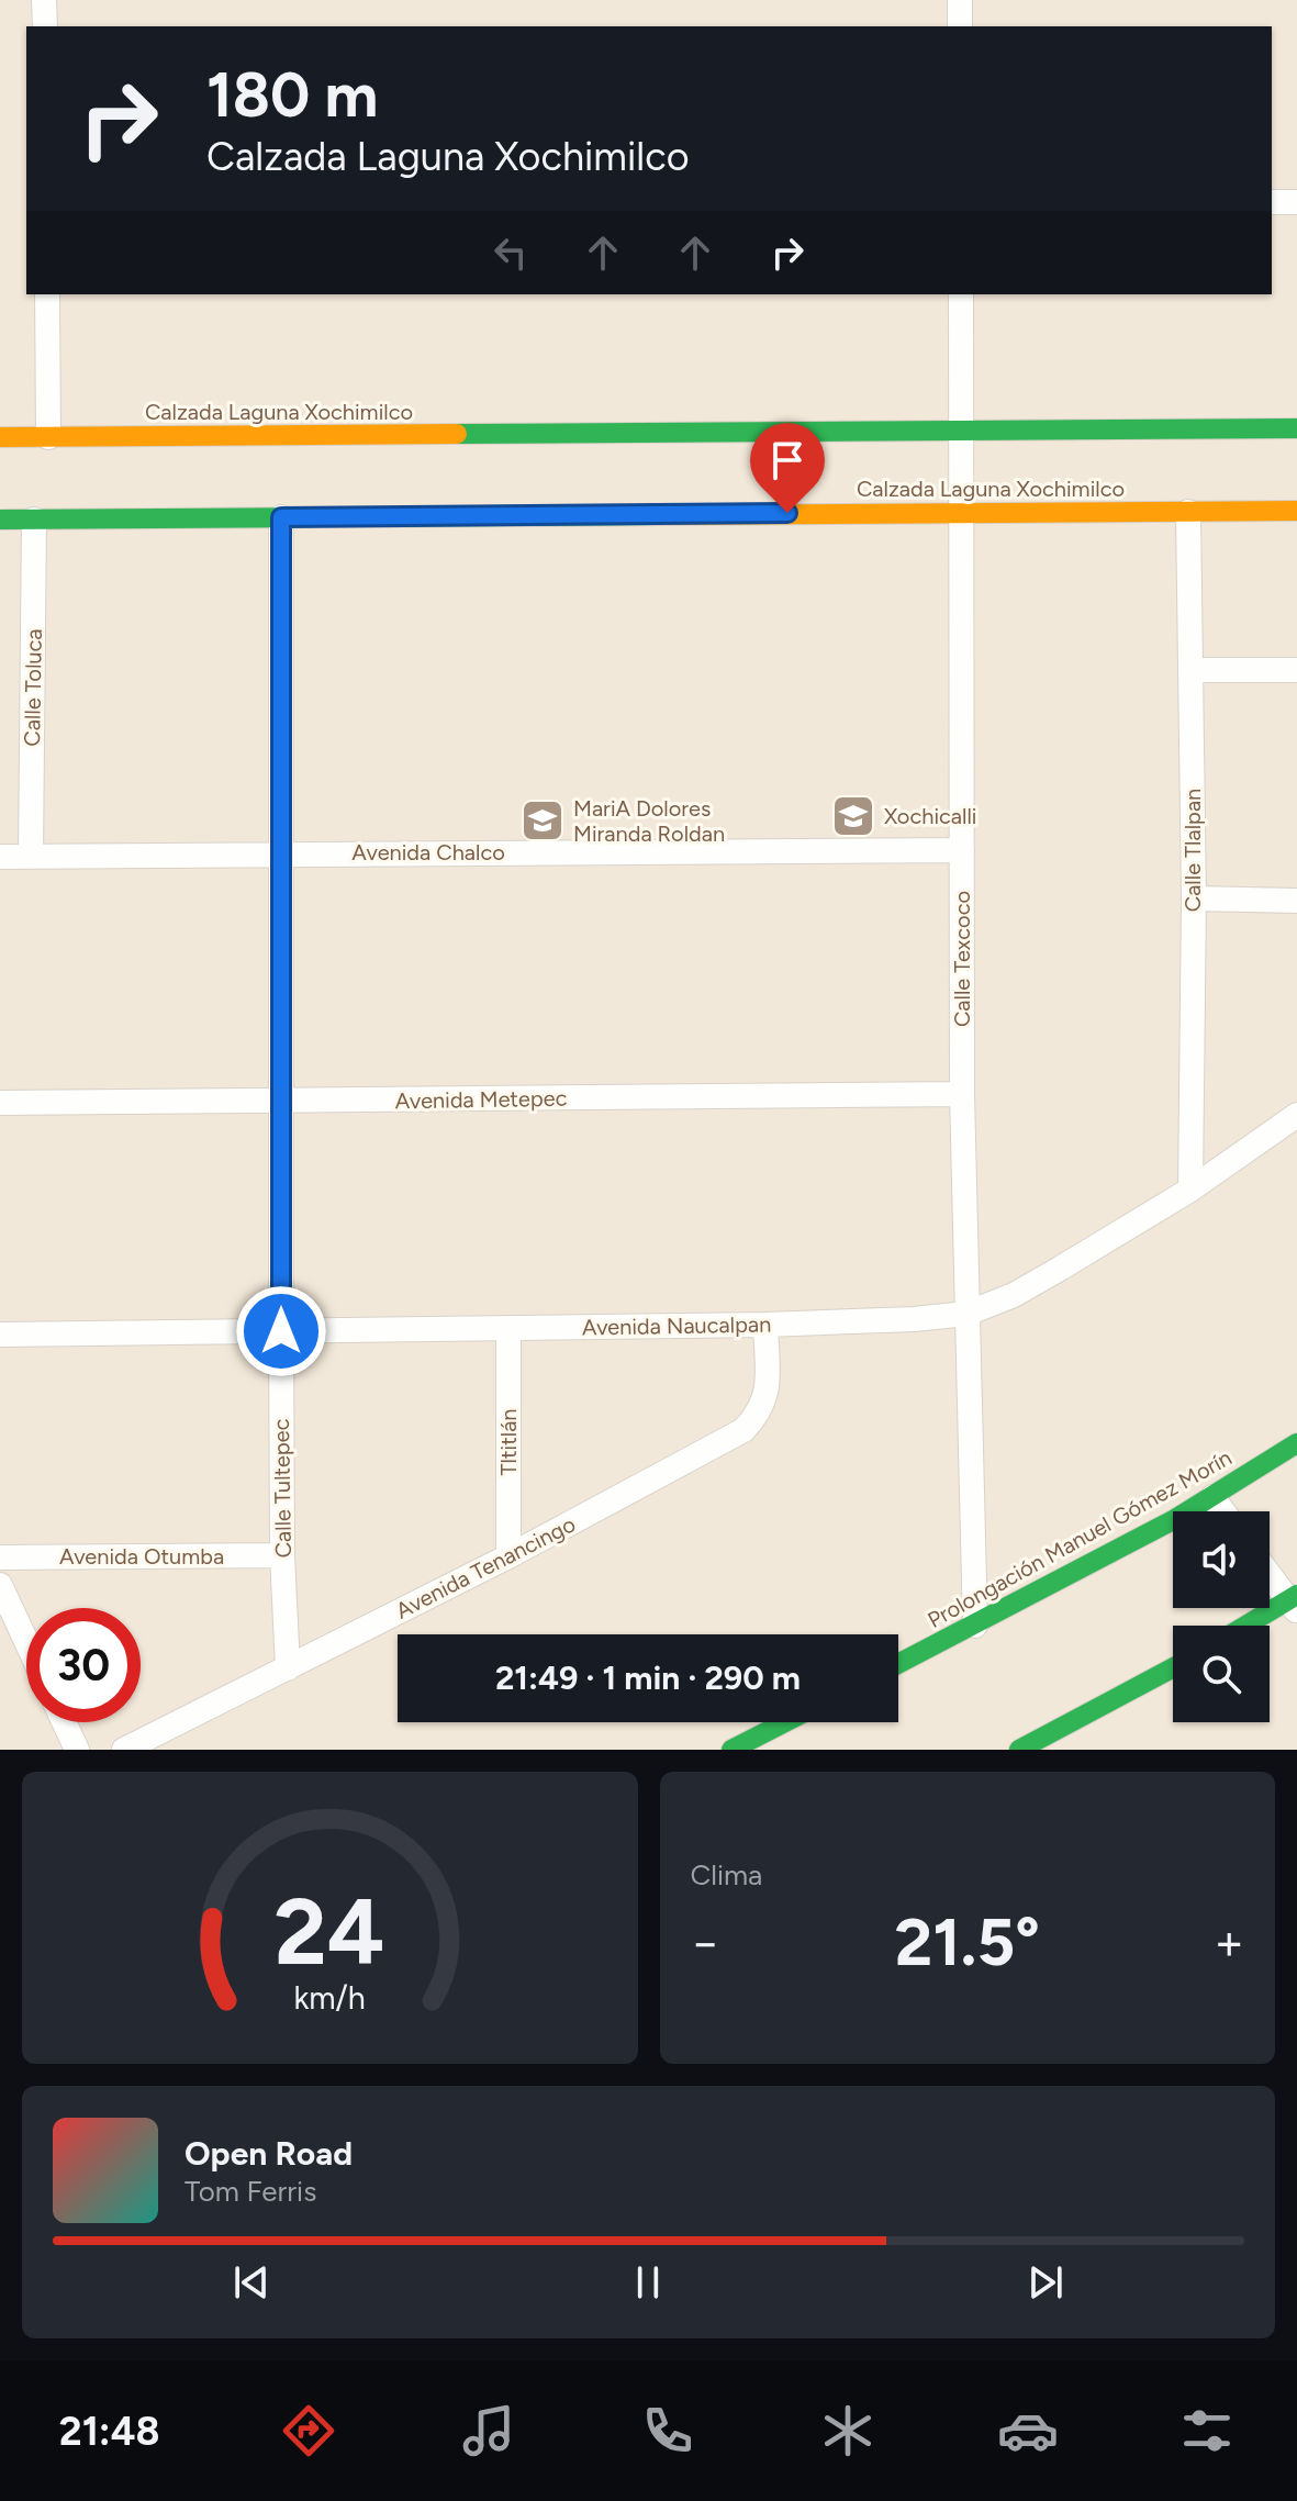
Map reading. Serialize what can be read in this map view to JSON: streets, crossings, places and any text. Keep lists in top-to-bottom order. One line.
{"streets":{"main road":["Calzada Laguna Xochimilco","Prolongación Manuel Gómez Morín"],"street":["Calle Toluca","Calle Tlalpan","Avenida Chalco","Calle Texcoco","Avenida Metepec","Avenida Naucalpan","Tltitlán","Calle Tultepec","Avenida Otumba","Avenida Tenancingo"]},"crossings":[["Calzada Laguna Xochimilco","Calle Toluca"],["Calzada Laguna Xochimilco","Calle Tlalpan"],["Calzada Laguna Xochimilco","Calle Texcoco"],["Calzada Laguna Xochimilco","Calle Tultepec"],["Calle Toluca","Avenida Chalco"],["Calle Tlalpan","Avenida Naucalpan"],["Avenida Chalco","Calle Texcoco"],["Avenida Chalco","Calle Tultepec"],["Calle Texcoco","Avenida Metepec"],["Calle Texcoco","Avenida Naucalpan"],["Calle Texcoco","Prolongación Manuel Gómez Morín"],["Avenida Metepec","Calle Tultepec"],["Avenida Naucalpan","Tltitlán"],["Avenida Naucalpan","Calle Tultepec"],["Avenida Naucalpan","Avenida Tenancingo"],["Tltitlán","Avenida Tenancingo"],["Calle Tultepec","Avenida Otumba"],["Calle Tultepec","Avenida Tenancingo"]],"places":{"school or university":["Xochicalli","MariA Dolores Miranda Roldan"]},"page":{"turn":["180 m","Calzada Laguna Xochimilco"],"limit":"30","trip":"21:49 · 1 min · 290 m","tile":"Clima","heat":["−","21.5°","+"],"song":["Open Road","Tom Ferris"],"tabs":"21:48","gauge":["24","km/h"]}}
